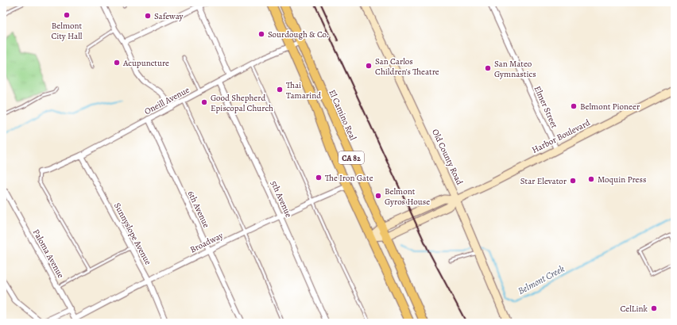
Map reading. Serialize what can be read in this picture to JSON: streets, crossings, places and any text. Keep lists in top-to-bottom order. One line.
{"streets":{"main road":["El Camino Real","Harbor Boulevard","Old County Road","CA 82"],"street":["Oneill Avenue","Elmer Street","5th Avenue","6th Avenue","Sunnyslope Avenue","Broadway","Paloma Avenue"]},"crossings":[["Oneill Avenue","El Camino Real"],["Oneill Avenue","CA 82"],["Oneill Avenue","5th Avenue"],["Oneill Avenue","6th Avenue"],["Oneill Avenue","Sunnyslope Avenue"],["Elmer Street","Harbor Boulevard"],["El Camino Real","Harbor Boulevard"],["Harbor Boulevard","Old County Road"],["Harbor Boulevard","CA 82"],["CA 82","Broadway"],["5th Avenue","Broadway"],["6th Avenue","Broadway"],["Sunnyslope Avenue","Broadway"],["Broadway","Paloma Avenue"]],"water":["Belmont Creek"],"places":["Belmont City Hall","Safeway","Sourdough & Co.","Acupuncture","San Carlos Children's Theatre","San Mateo Gymnastics","Thai Tamarind","Good Shepherd Episcopal Church","Belmont Pioneer","The Iron Gate","Moquin Press","Star Elevator","Belmont Gyros House","CelLink"]}
